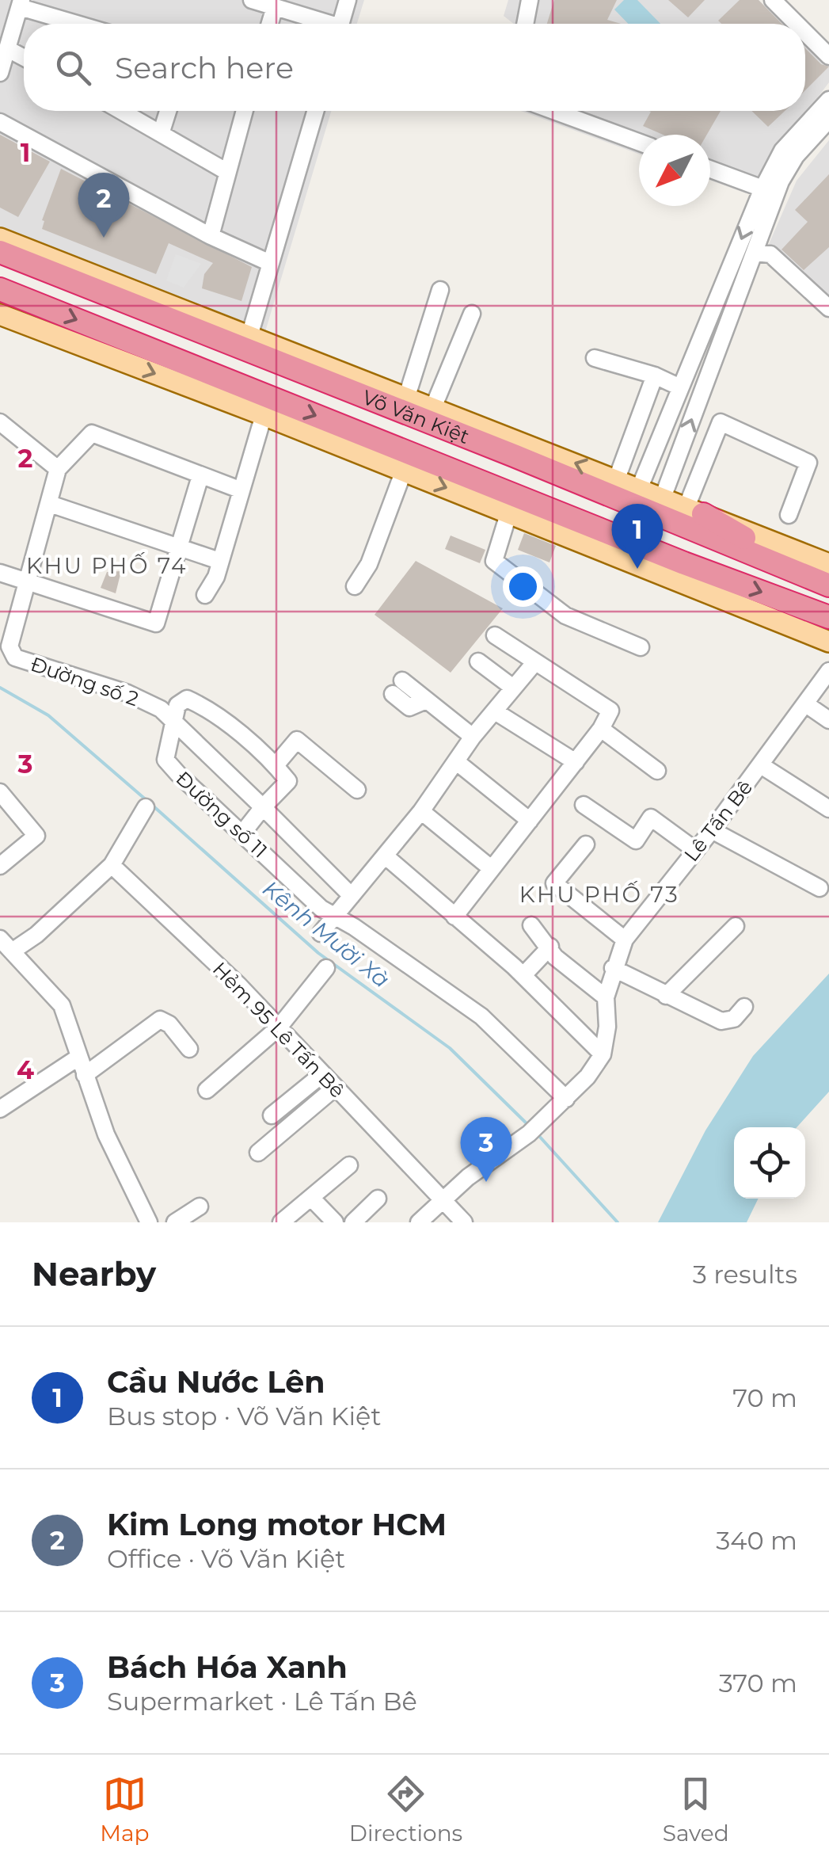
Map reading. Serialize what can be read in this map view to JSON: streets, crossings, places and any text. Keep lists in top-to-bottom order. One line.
{"streets":{"highway":["Võ Văn Kiệt"],"street":["Đường số 2","Đường số 11","Lê Tấn Bê","Hẻm 95 Lê Tấn Bê"]},"crossings":[["Đường số 2","Đường số 11"]],"districts":["KHU PHỐ 74","KHU PHỐ 73"],"water":["Kênh Mười Xà"],"north":"bottom left","page":{"search":"Search here","pins":["2","1","3"],"heading":["Nearby","3 results"],"list":[{"mark":"1","name":"Cầu Nước Lên","note":"Bus stop · Võ Văn Kiệt","value":"70 m"},{"mark":"2","name":"Kim Long motor HCM","note":"Office · Võ Văn Kiệt","value":"340 m"},{"mark":"3","name":"Bách Hóa Xanh","note":"Supermarket · Lê Tấn Bê","value":"370 m"}],"nav":["Map","Directions","Saved"]},"grid":{"rows":["1","2","3","4"]}}
